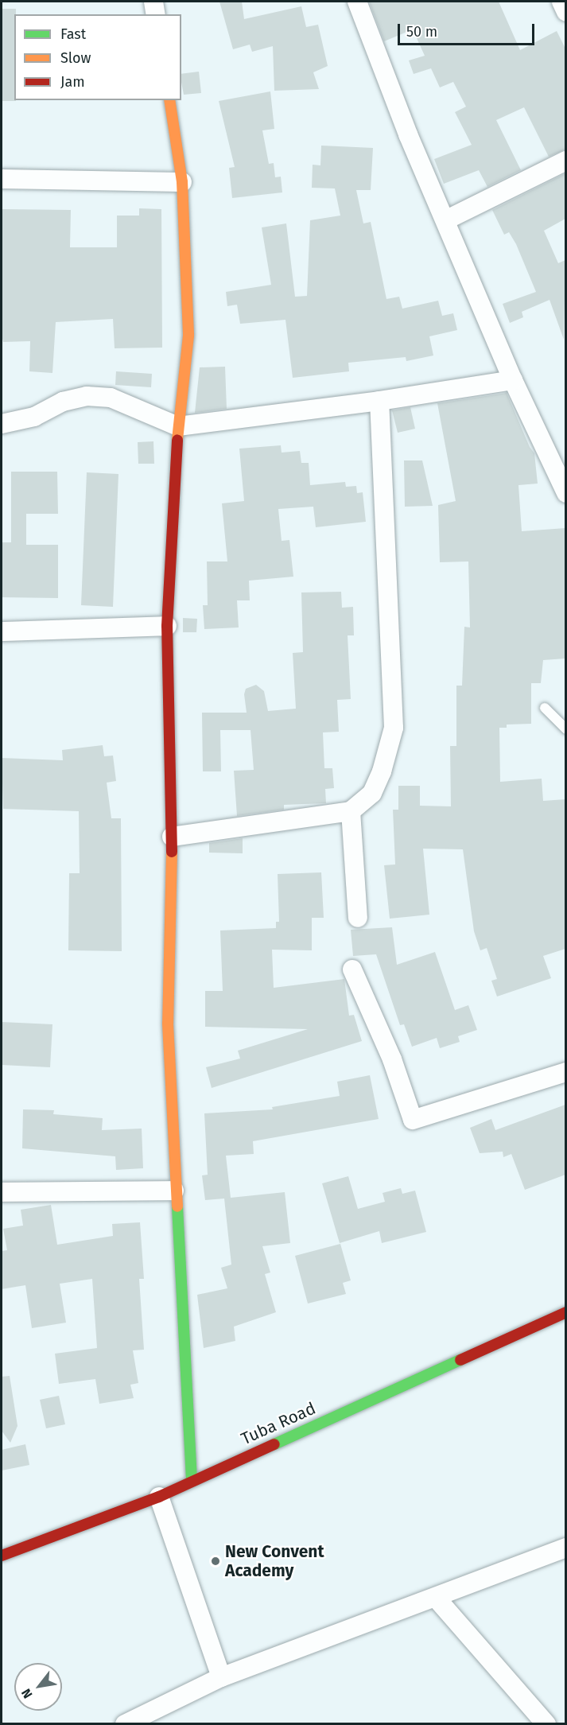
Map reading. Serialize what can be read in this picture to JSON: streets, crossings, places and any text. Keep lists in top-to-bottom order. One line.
{"streets":{"street":["Tuba Road"]},"places":["New Convent Academy"],"legend":["Fast","Slow","Jam"],"scale_bar":"50 m","north":"bottom left"}
